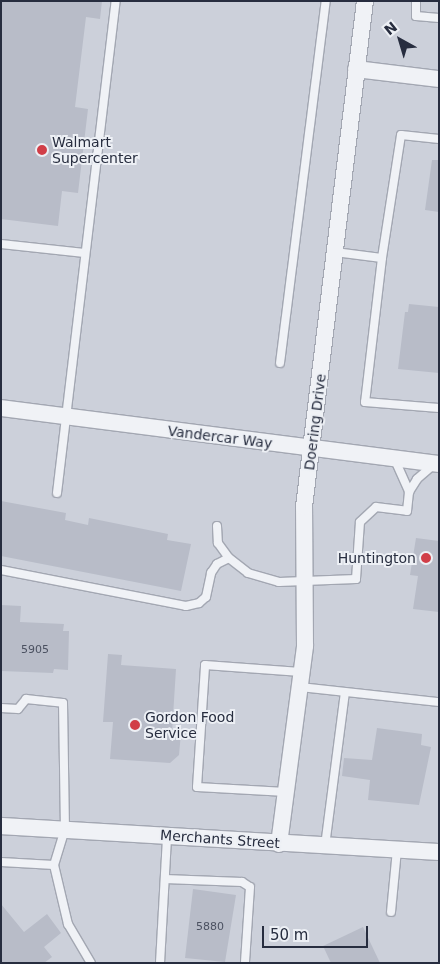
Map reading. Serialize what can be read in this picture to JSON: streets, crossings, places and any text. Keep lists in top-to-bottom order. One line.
{"streets":{"street":["Doering Drive","Vandercar Way","Merchants Street"]},"crossings":[["Doering Drive","Vandercar Way"],["Doering Drive","Merchants Street"]],"places":["Walmart Supercenter","Huntington","Gordon Food Service"],"house_numbers":["5905","5880"],"scale_bar":"50 m","north":"top left"}
